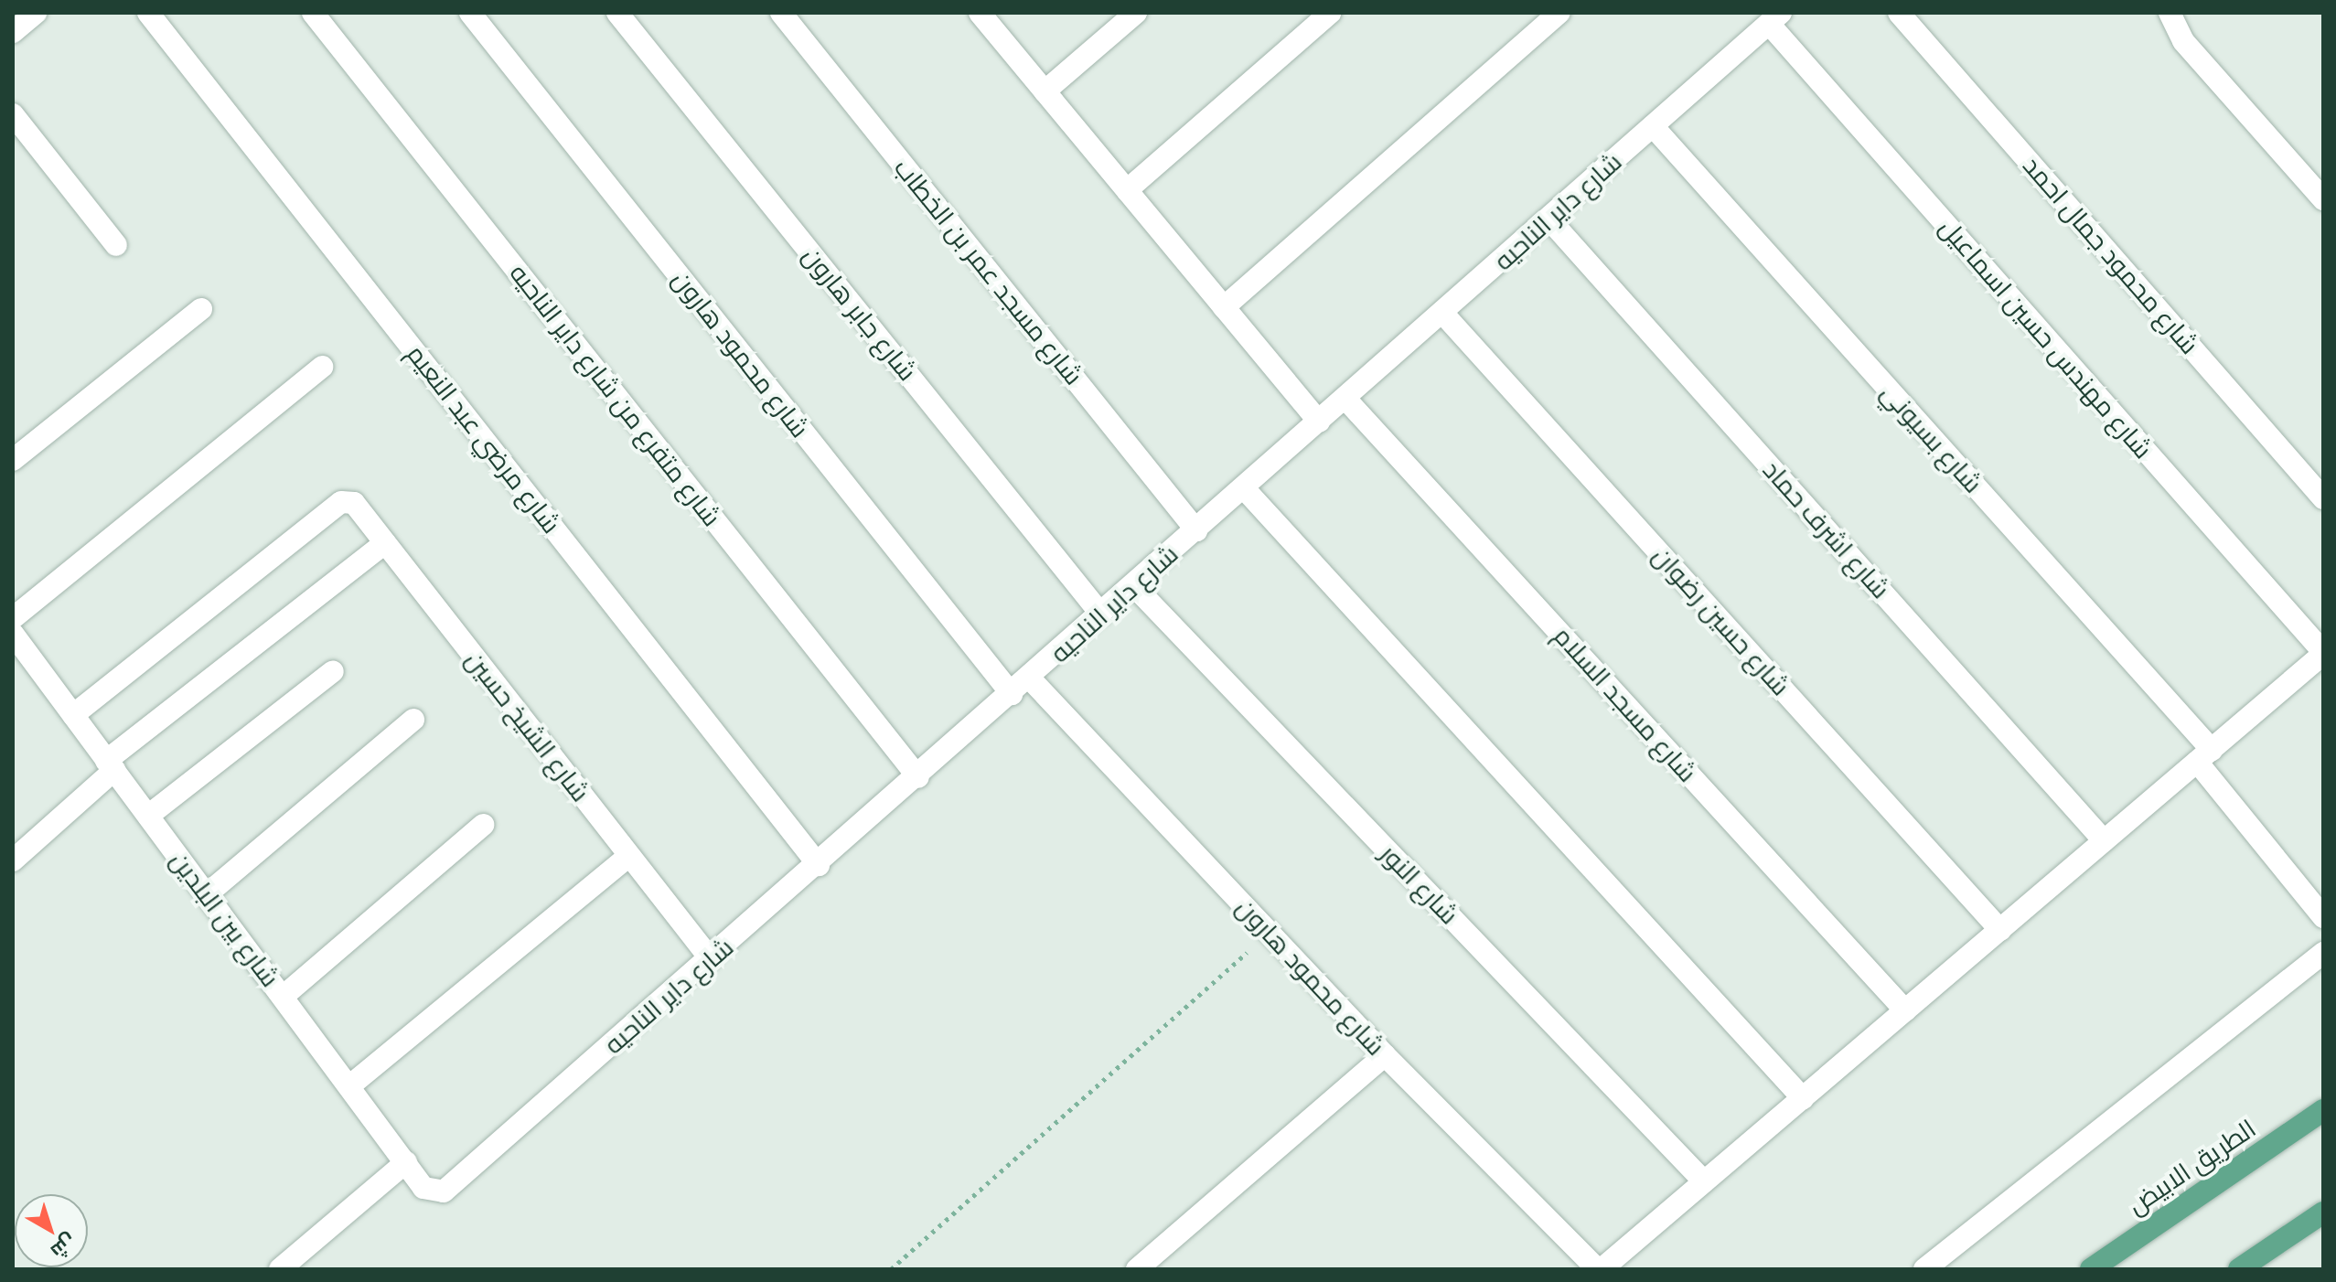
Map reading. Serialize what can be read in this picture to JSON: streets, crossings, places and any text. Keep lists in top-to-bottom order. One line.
{"streets":{"main road":["الطريق الابيض"],"street":["شارع داير الناحيه","شارع محمود جمال احمد","شارع مسجد عمر بن الخطاب","شارع جابر هارون","شارع مهندس حسين اسماعيل","شارع محمود هارون","شارع متفرع من شارع داير الناحيه","شارع بسيوني","شارع مرضي عبد النعيم","شارع اشرف حماد","شارع حسين رضوان","شارع مسجد السلام","شارع الشيخ حسين","شارع النور","شارع بين البلدين"]},"crossings":[["شارع داير الناحيه","شارع مسجد عمر بن الخطاب"],["شارع داير الناحيه","شارع جابر هارون"],["شارع داير الناحيه","شارع مهندس حسين اسماعيل"],["شارع داير الناحيه","شارع محمود هارون"],["شارع داير الناحيه","شارع متفرع من شارع داير الناحيه"],["شارع داير الناحيه","شارع بسيوني"],["شارع داير الناحيه","شارع مرضي عبد النعيم"],["شارع داير الناحيه","شارع اشرف حماد"],["شارع داير الناحيه","شارع حسين رضوان"],["شارع داير الناحيه","شارع مسجد السلام"],["شارع داير الناحيه","شارع الشيخ حسين"],["شارع داير الناحيه","شارع النور"],["شارع داير الناحيه","شارع بين البلدين"],["شارع الشيخ حسين","شارع بين البلدين"]],"north":"bottom right"}
